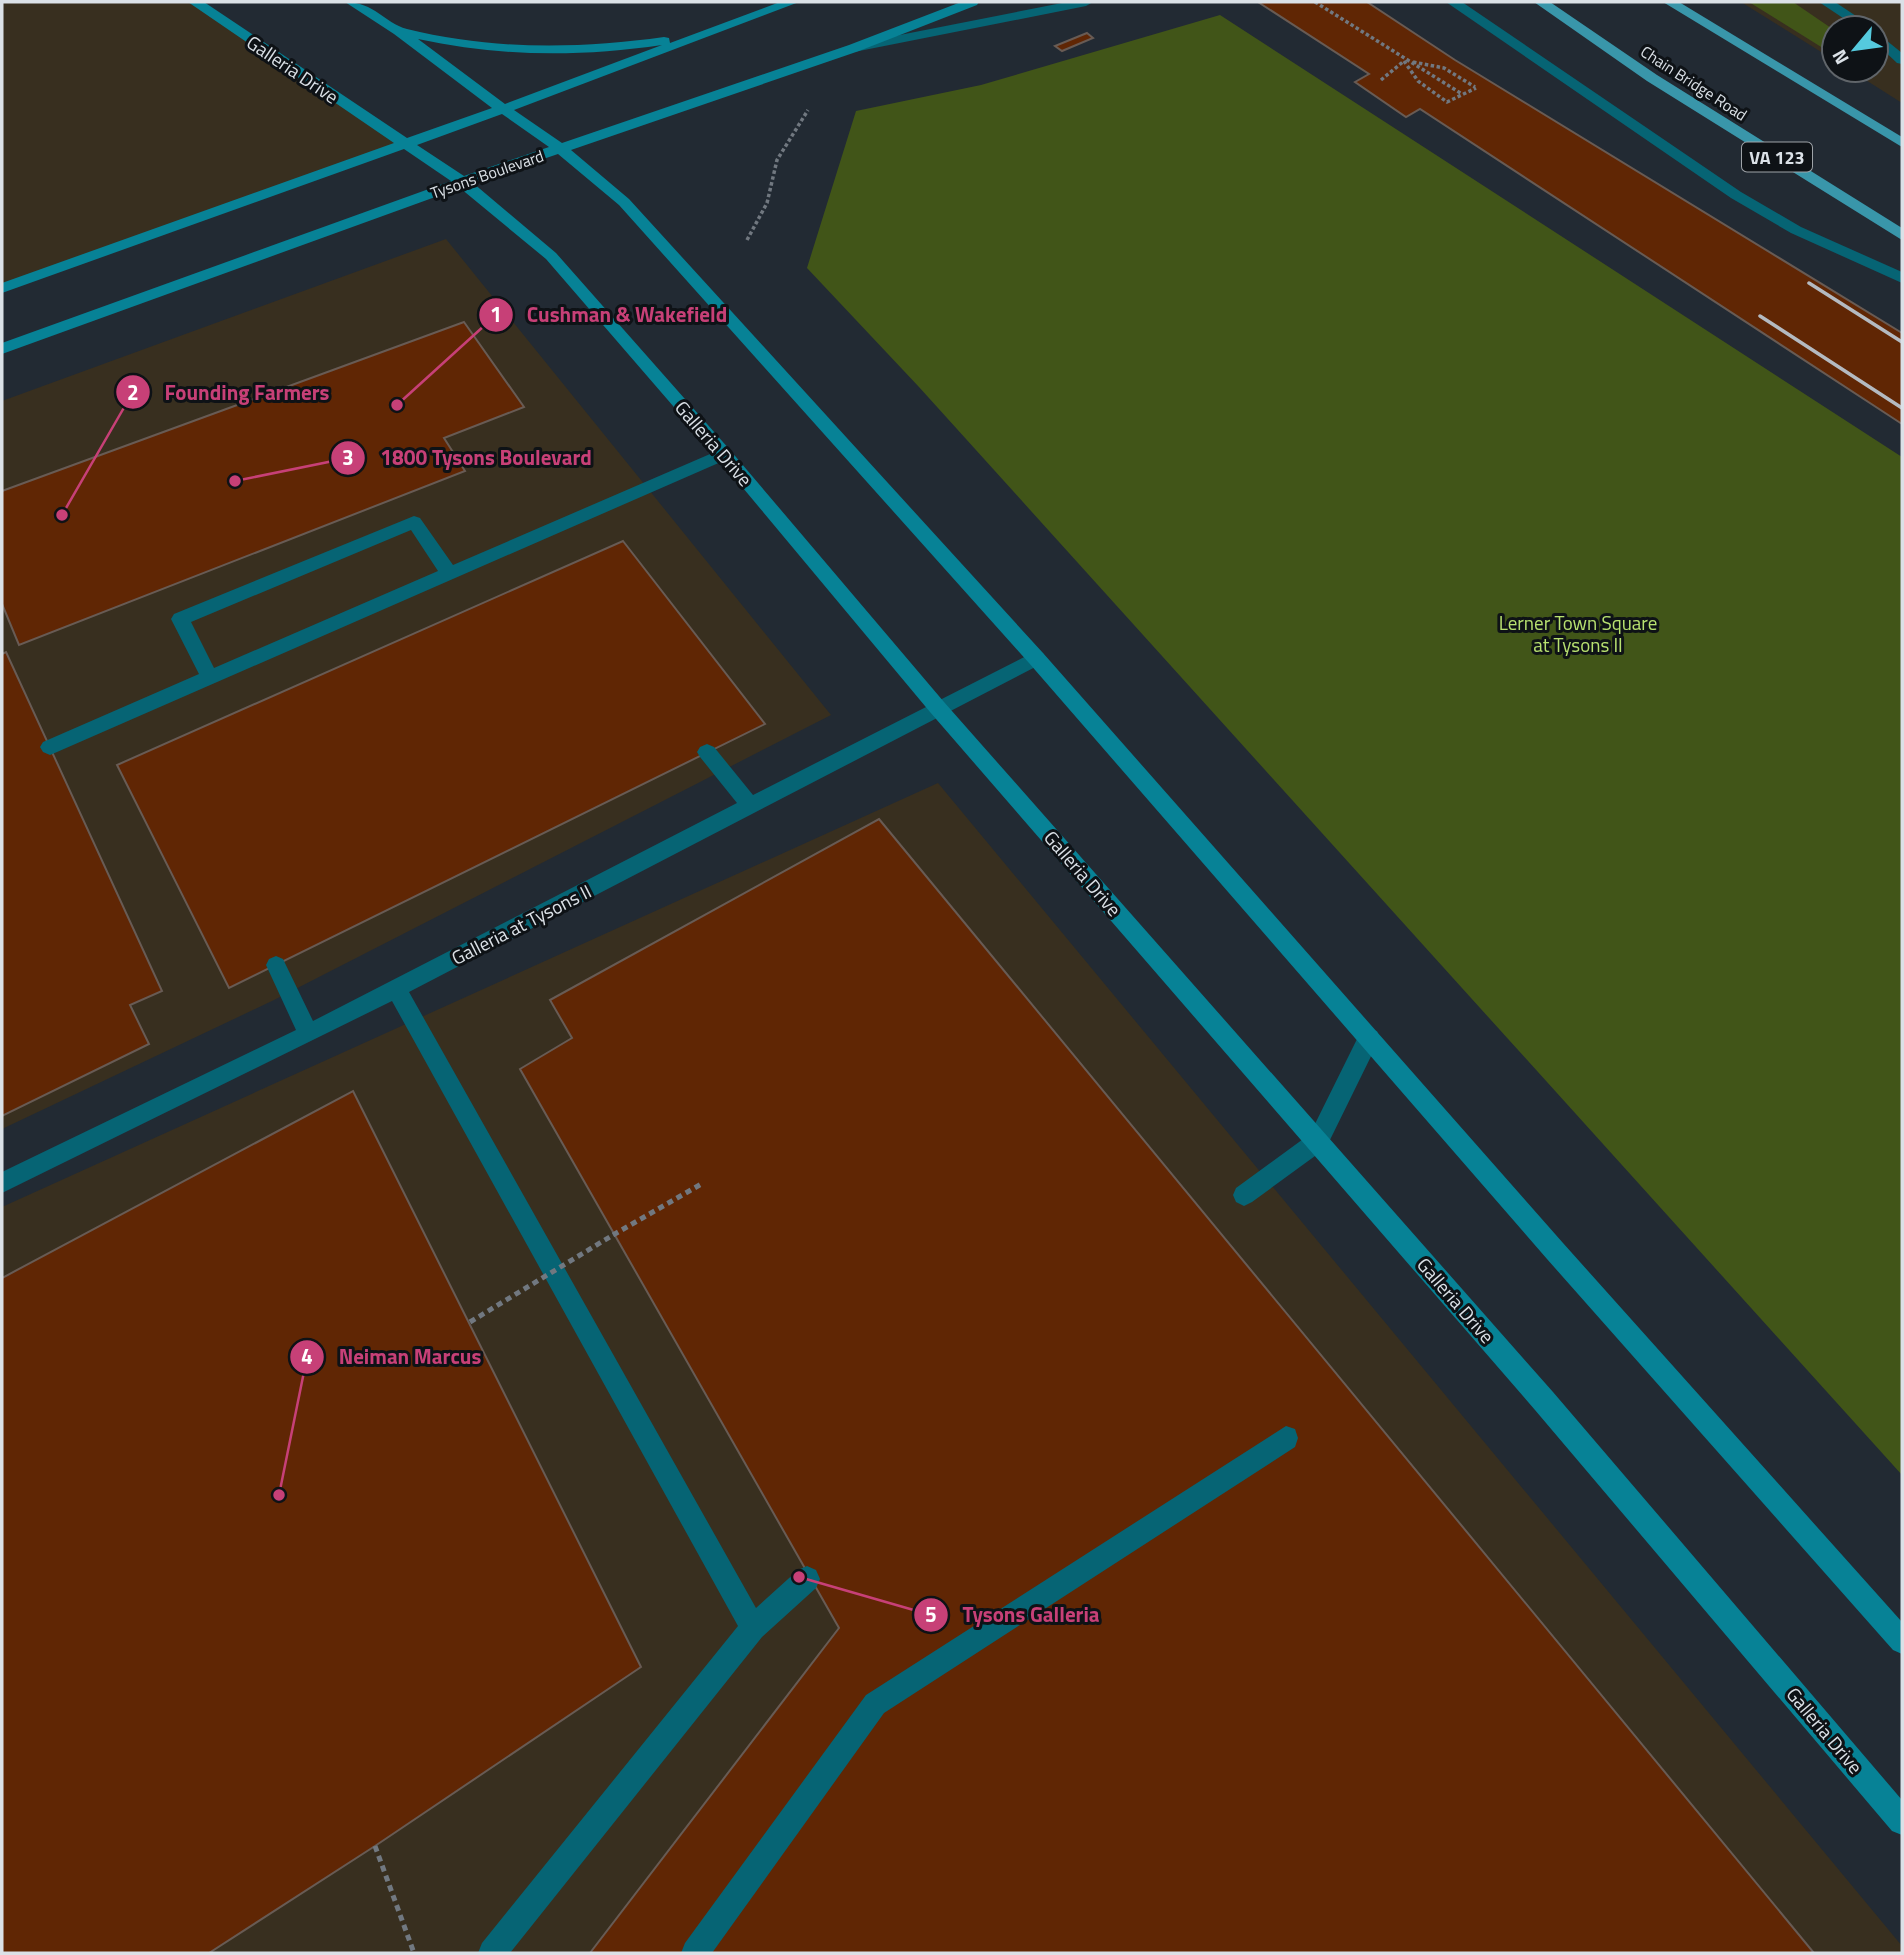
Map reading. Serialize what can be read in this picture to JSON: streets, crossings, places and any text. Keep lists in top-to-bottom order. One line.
{"streets":{"main road":["Chain Bridge Road","VA 123"],"street":["Galleria Drive","Tysons Boulevard"],"lane":["Galleria at Tysons II"]},"crossings":[["Galleria Drive","Tysons Boulevard"],["Galleria Drive","Galleria at Tysons II"]],"parks":["Lerner Town Square at Tysons II"],"places":["Cushman & Wakefield","1800 Tysons Boulevard","Founding Farmers","Neiman Marcus","Tysons Galleria"],"north":"bottom left"}
